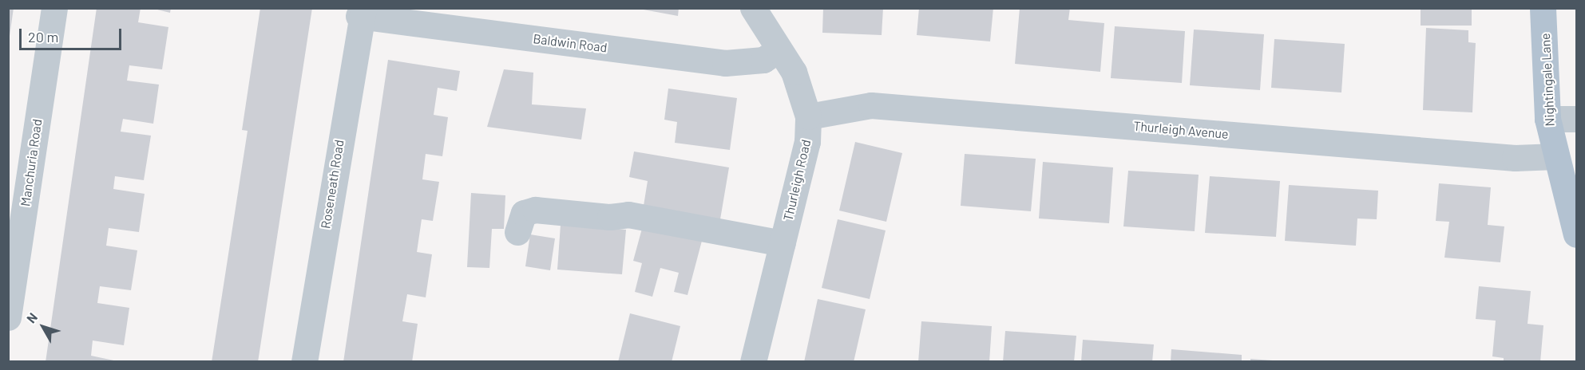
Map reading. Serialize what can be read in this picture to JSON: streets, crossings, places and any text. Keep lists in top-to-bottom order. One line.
{"streets":{"main road":["Nightingale Lane"],"street":["Baldwin Road","Thurleigh Avenue","Manchuria Road","Thurleigh Road","Roseneath Road"]},"crossings":[["Baldwin Road","Thurleigh Road"],["Baldwin Road","Roseneath Road"],["Nightingale Lane","Thurleigh Avenue"],["Thurleigh Avenue","Thurleigh Road"]],"scale_bar":"20 m","north":"top left"}
